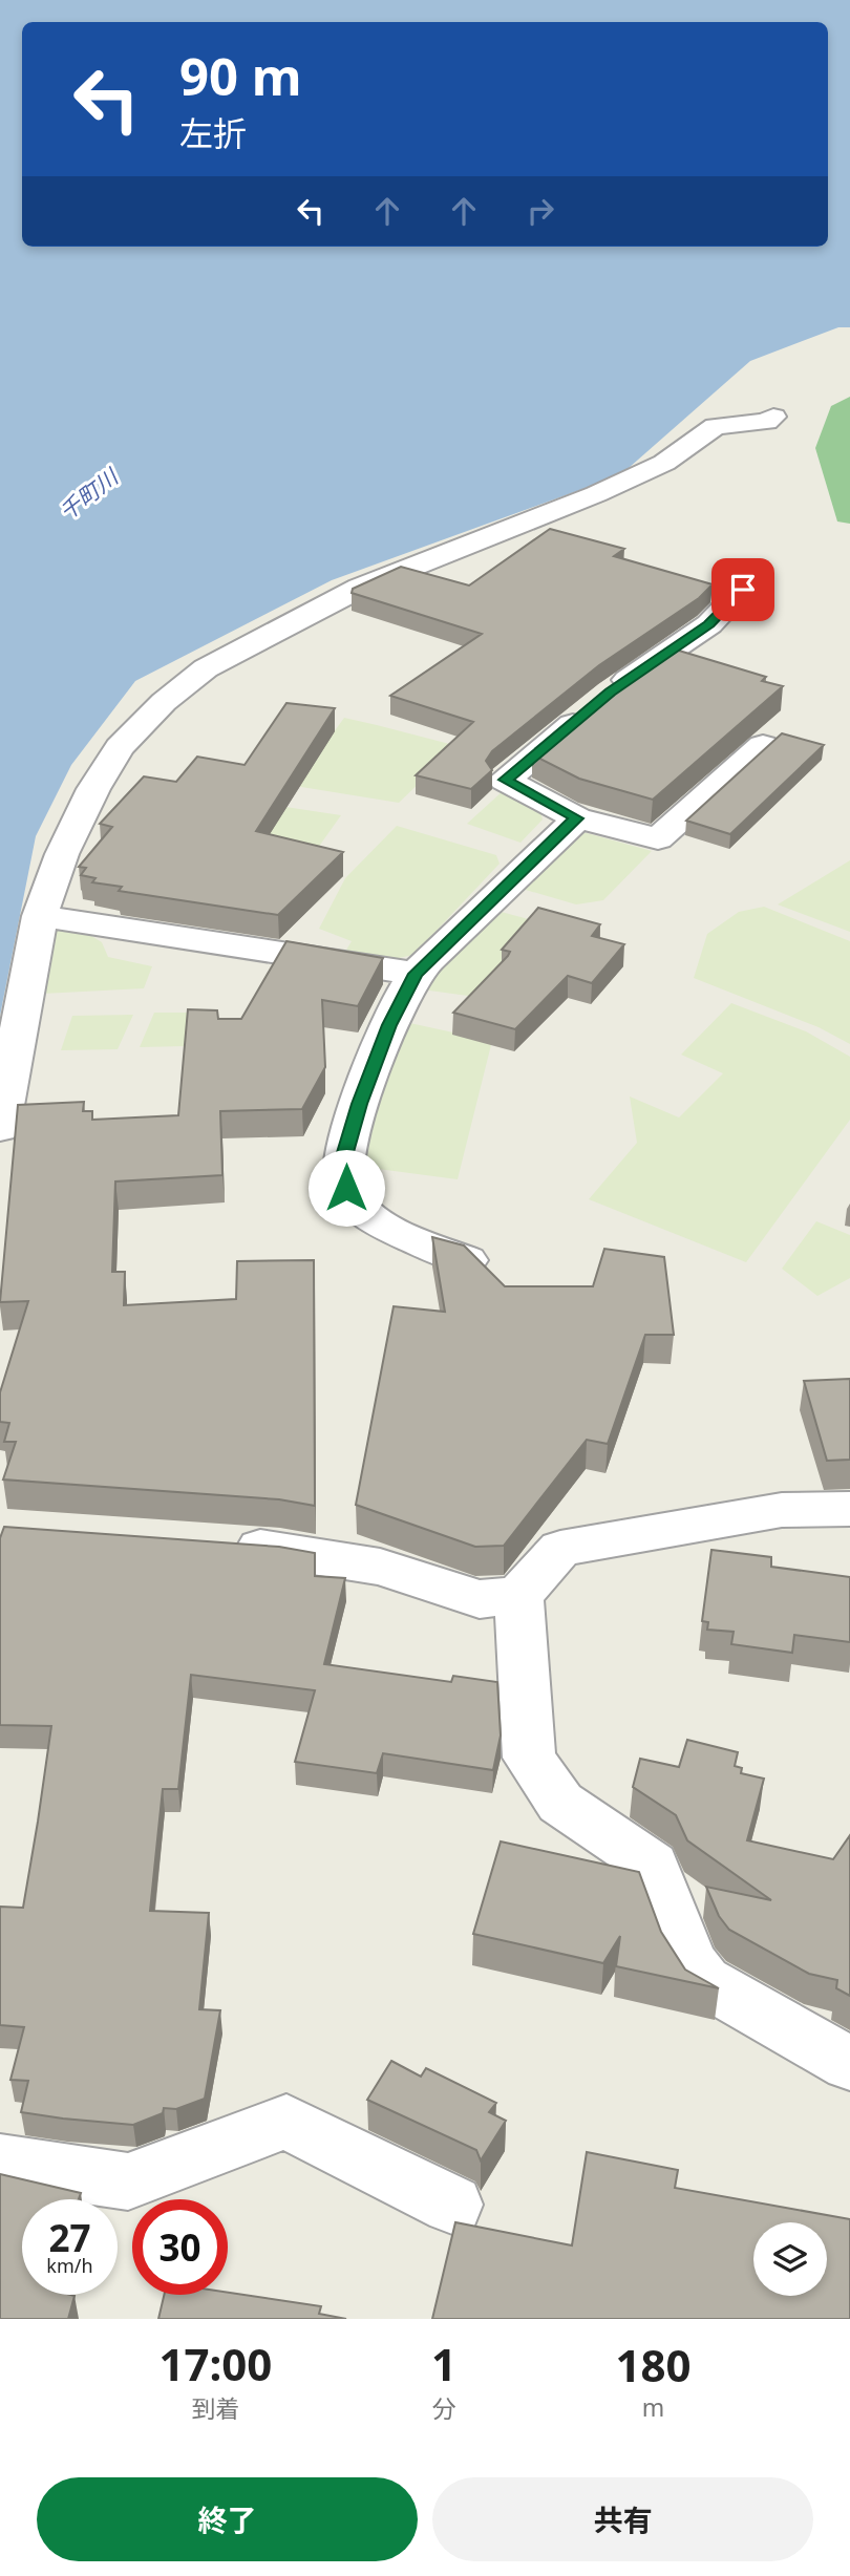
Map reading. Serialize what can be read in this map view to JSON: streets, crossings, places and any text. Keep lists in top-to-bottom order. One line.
{"water":["千町川"],"page":{"turn":["90 m","左折"],"speed":"27 km/h","limit":"30","eta":["17:00","到着","1","分","180","m"],"buttons":["終了","共有"]}}
